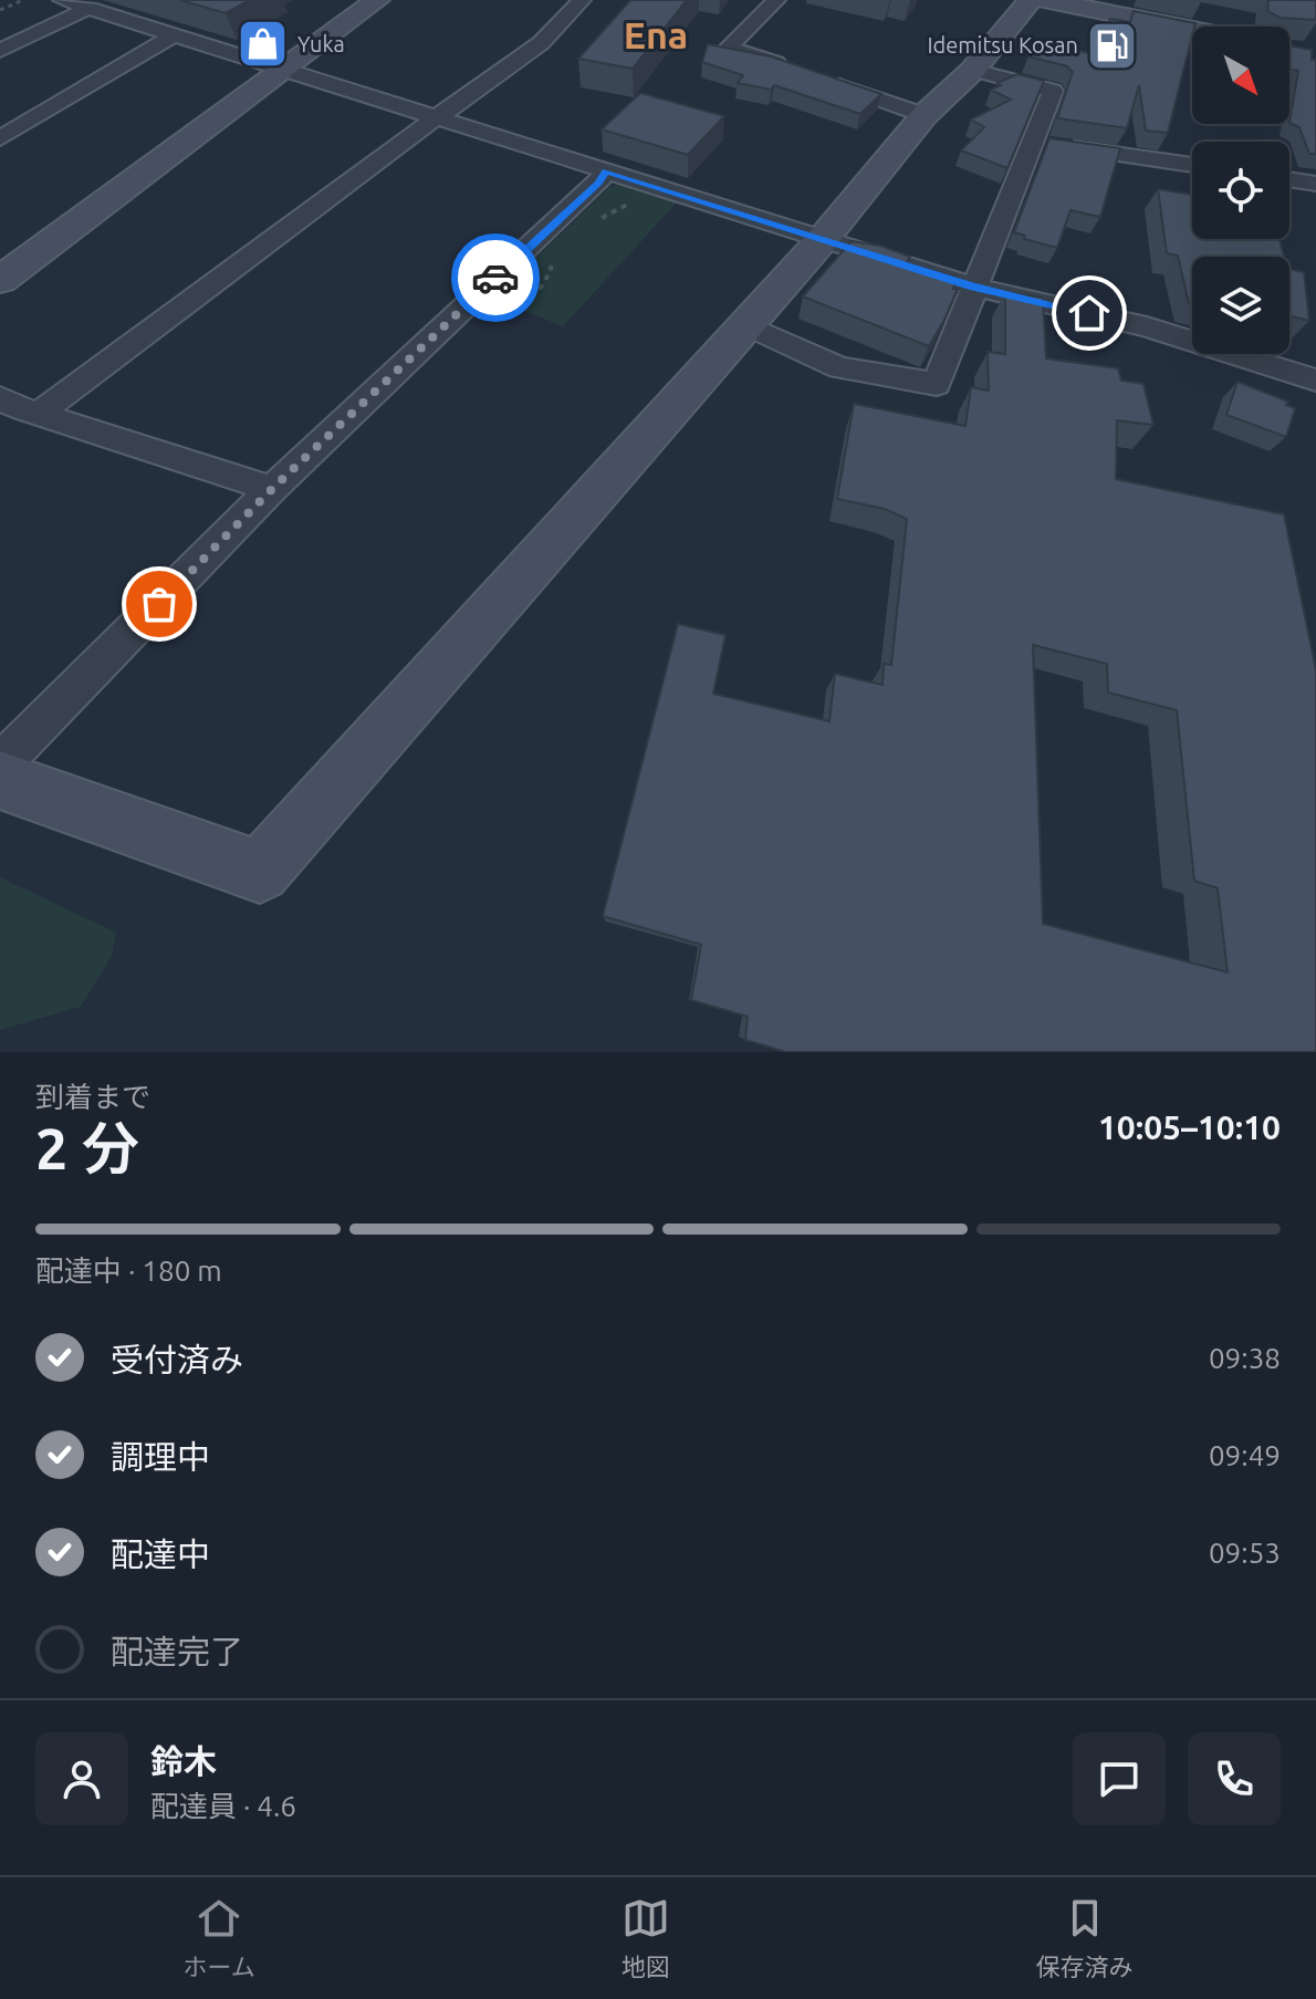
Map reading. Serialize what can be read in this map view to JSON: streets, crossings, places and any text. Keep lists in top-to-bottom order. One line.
{"districts":["Ena"],"places":{"shop":["Yuka"],"fuel station":["Idemitsu Kosan"]},"north":"bottom right","page":{"heading":["2 分","到着まで","10:05–10:10"],"panel":["鈴木","配達員 · 4.6"],"bar":"配達中 · 180 m","list":[["受付済み","09:38"],["調理中","09:49"],["配達中","09:53"],"配達完了"],"tabs":["ホーム","地図","保存済み"]}}
